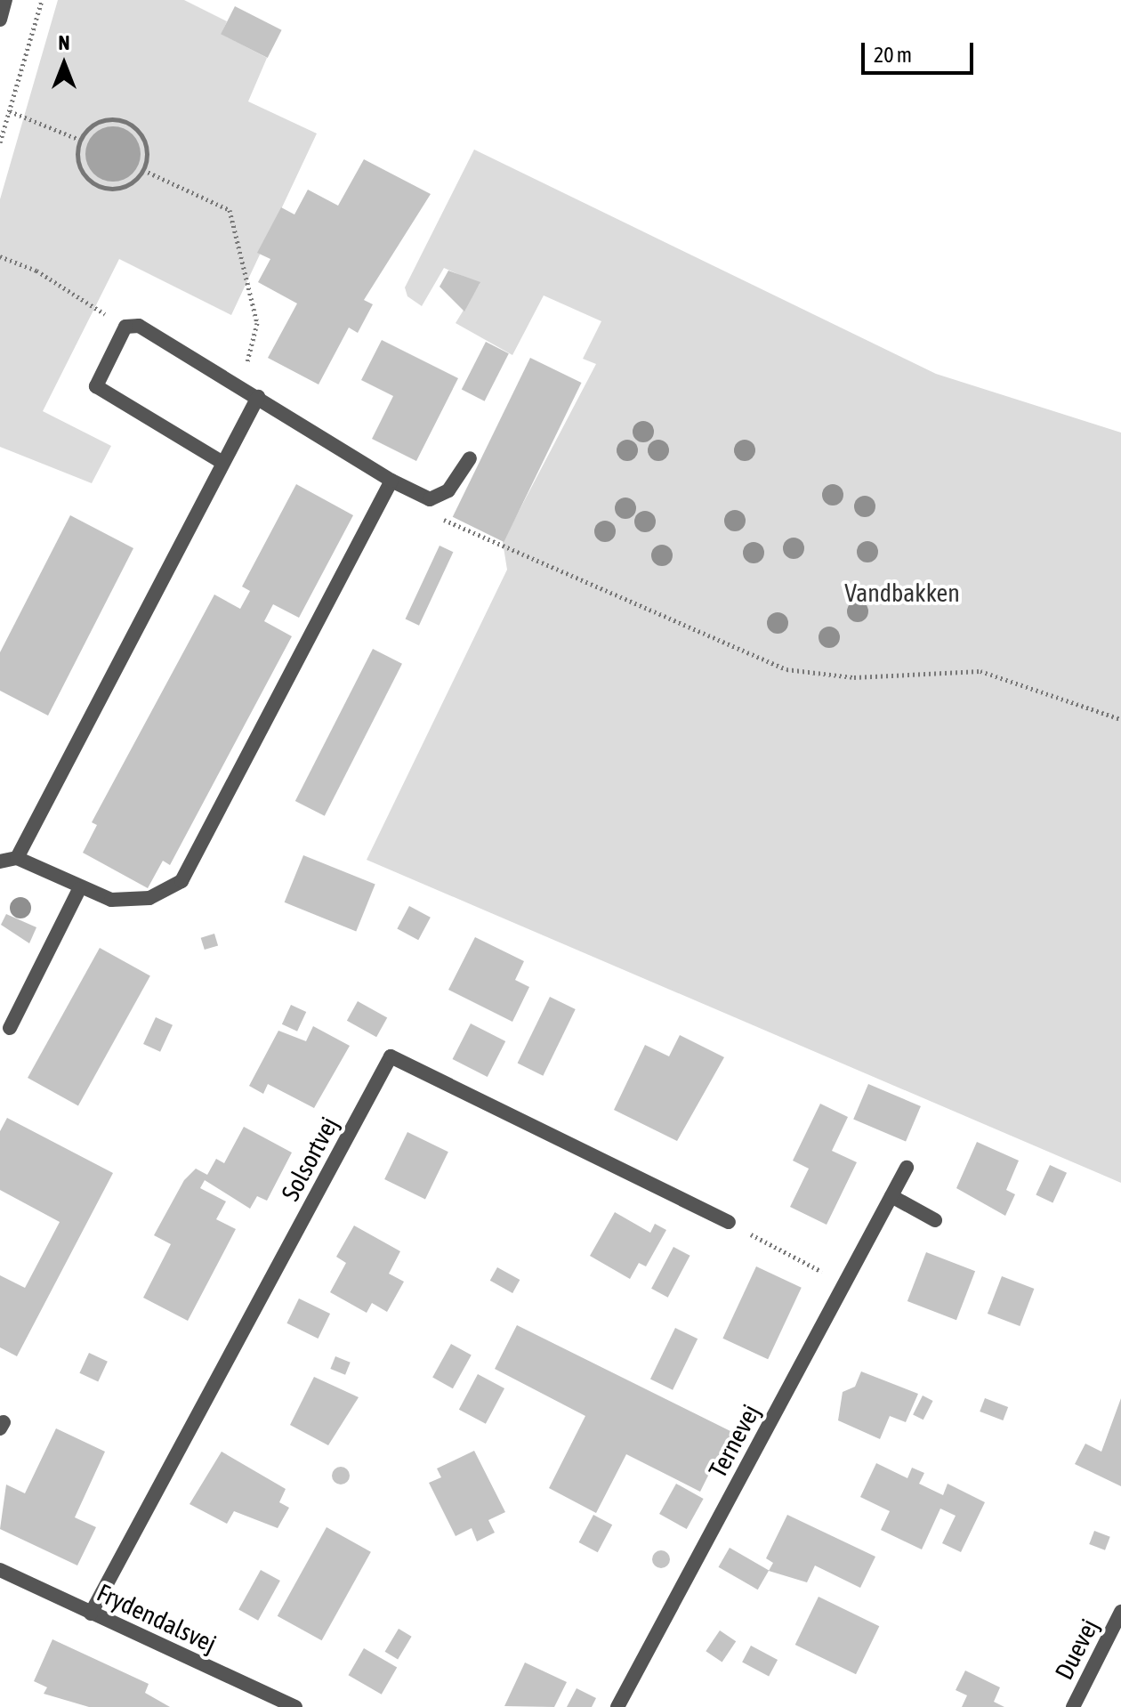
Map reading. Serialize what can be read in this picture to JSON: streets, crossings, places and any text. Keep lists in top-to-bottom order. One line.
{"streets":{"street":["Solsortvej","Ternevej","Frydendalsvej","Duevej"]},"crossings":[["Solsortvej","Frydendalsvej"]],"parks":["Vandbakken"],"scale_bar":"20 m","north":"top"}
